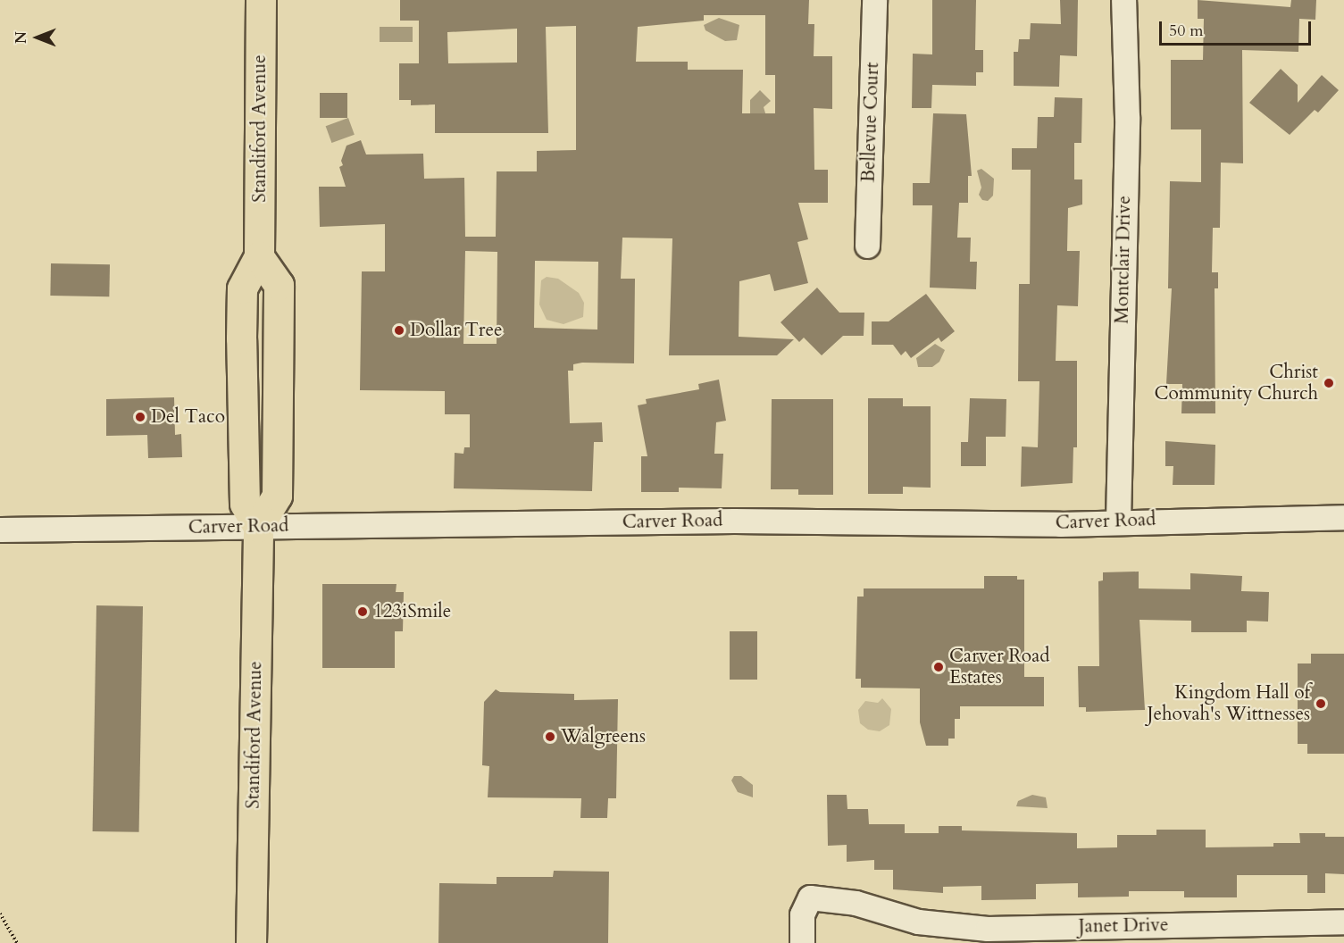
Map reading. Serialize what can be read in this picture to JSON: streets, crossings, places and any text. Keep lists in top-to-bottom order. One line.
{"streets":{"main road":["Standiford Avenue"],"street":["Bellevue Court","Montclair Drive","Carver Road","Janet Drive"]},"crossings":[["Standiford Avenue","Carver Road"],["Montclair Drive","Carver Road"]],"places":["Dollar Tree","Christ Community Church","Del Taco","123iSmile","Carver Road Estates","Kingdom Hall of Jehovah's Wittnesses","Walgreens"],"scale_bar":"50 m","north":"left"}
